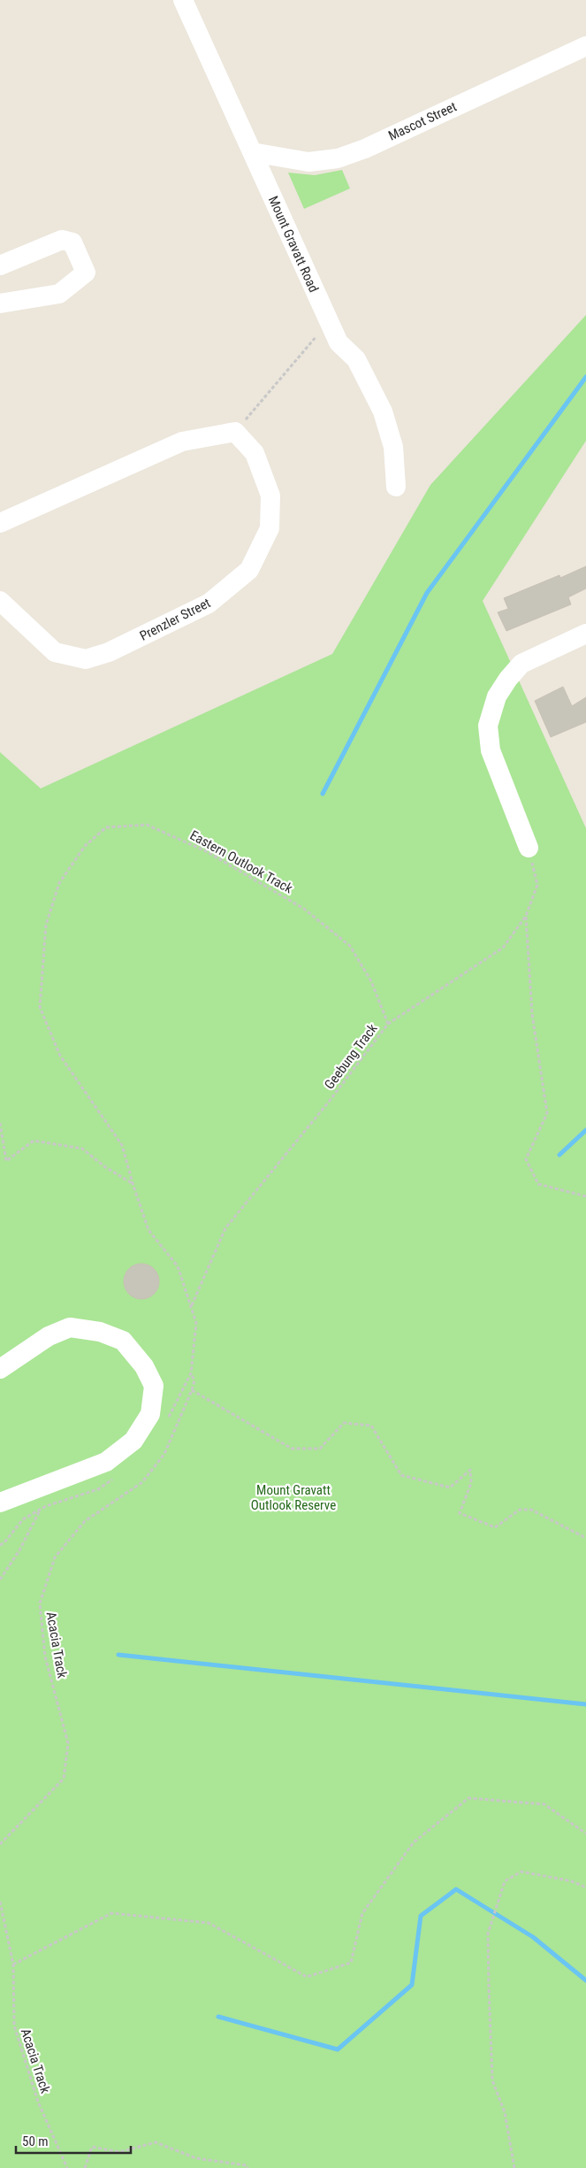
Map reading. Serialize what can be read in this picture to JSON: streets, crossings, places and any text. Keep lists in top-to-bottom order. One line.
{"streets":{"street":["Mascot Street","Mount Gravatt Road","Prenzler Street"],"path":["Eastern Outlook Track","Geebung Track","Acacia Track"]},"crossings":[["Mascot Street","Mount Gravatt Road"],["Eastern Outlook Track","Geebung Track"]],"parks":["Mount Gravatt Outlook Reserve"],"scale_bar":"50 m"}
